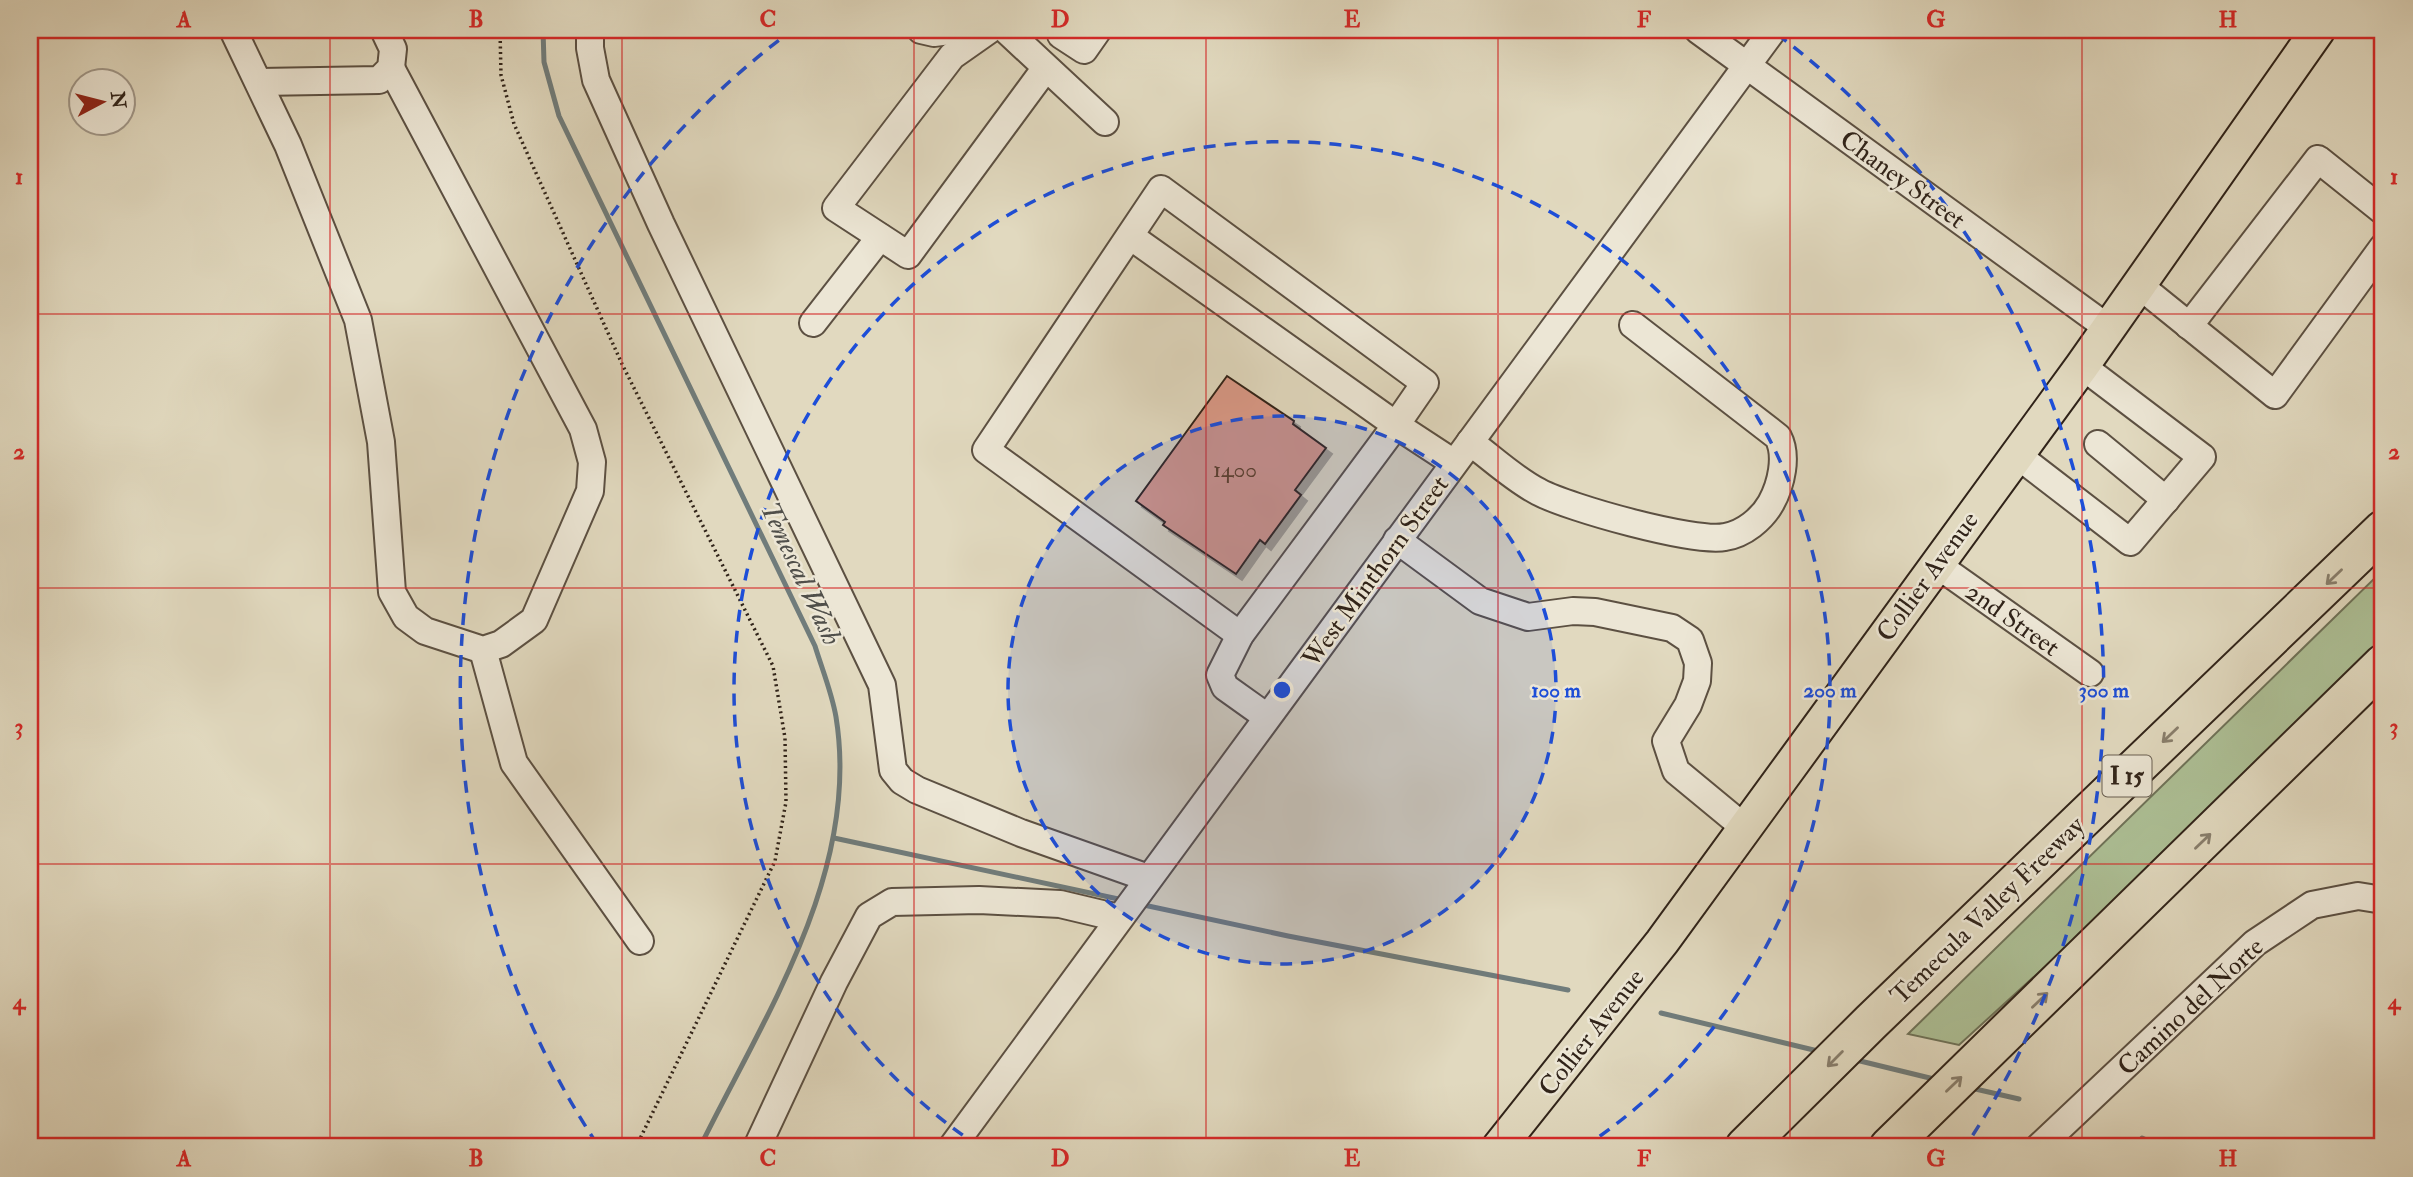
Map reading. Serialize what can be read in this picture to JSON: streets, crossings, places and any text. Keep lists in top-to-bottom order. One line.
{"streets":{"highway":["I 15","Temecula Valley Freeway"],"main road":["Collier Avenue"],"street":["Chaney Street","West Minthorn Street","2nd Street","Camino del Norte"]},"crossings":[["Chaney Street","West Minthorn Street"],["Chaney Street","Collier Avenue"],["Collier Avenue","2nd Street"]],"water":["Temescal Wash"],"house_numbers":["1400"],"north":"right","grid":{"columns":["A","B","C","D","E","F","G","H"],"rows":["1","2","3","4"]},"rings":["100 m","200 m","300 m"]}
